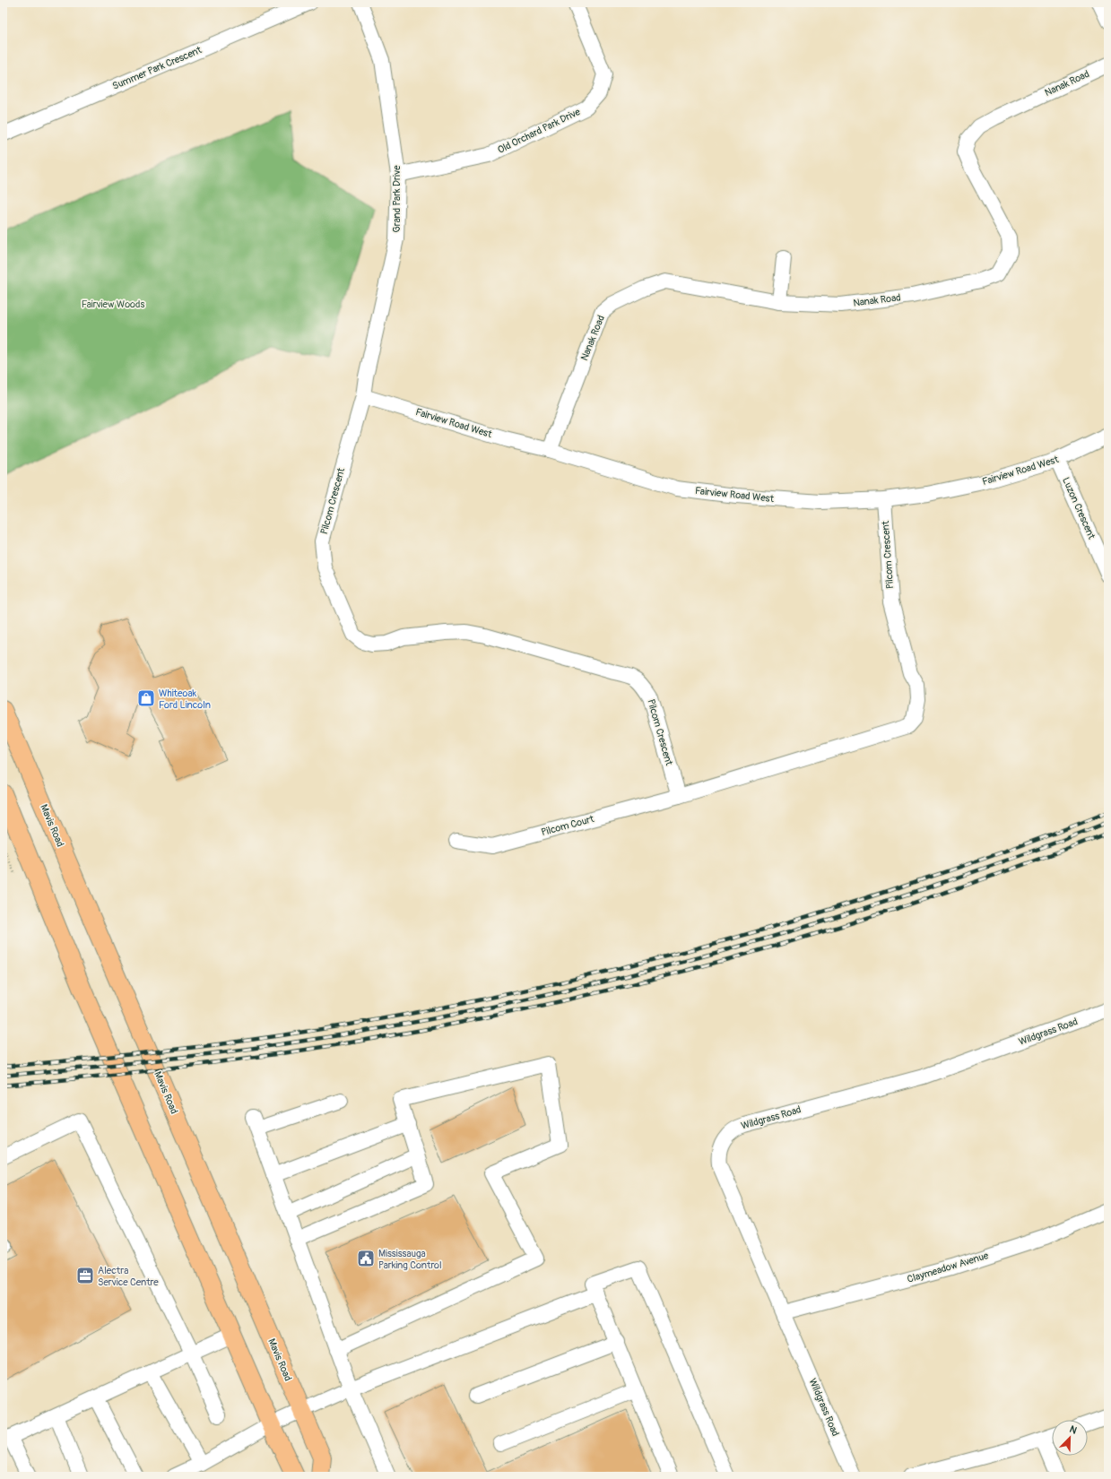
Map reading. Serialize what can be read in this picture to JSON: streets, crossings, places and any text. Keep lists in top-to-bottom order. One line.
{"streets":{"main road":["Mavis Road"],"street":["Summer Park Crescent","Nanak Road","Old Orchard Park Drive","Grand Park Drive","Fairview Road West","Pilcom Crescent","Luzon Crescent","Pilcom Court","Wildgrass Road","Claymeadow Avenue"]},"crossings":[["Nanak Road","Fairview Road West"],["Old Orchard Park Drive","Grand Park Drive"],["Grand Park Drive","Fairview Road West"],["Grand Park Drive","Pilcom Crescent"],["Fairview Road West","Pilcom Crescent"],["Fairview Road West","Luzon Crescent"],["Pilcom Crescent","Pilcom Court"],["Wildgrass Road","Claymeadow Avenue"]],"parks":["Fairview Woods"],"places":{"shop":["Whiteoak Ford Lincoln"],"public building":["Mississauga Parking Control"],"office":["Alectra Service Centre"]},"north":"top right"}
